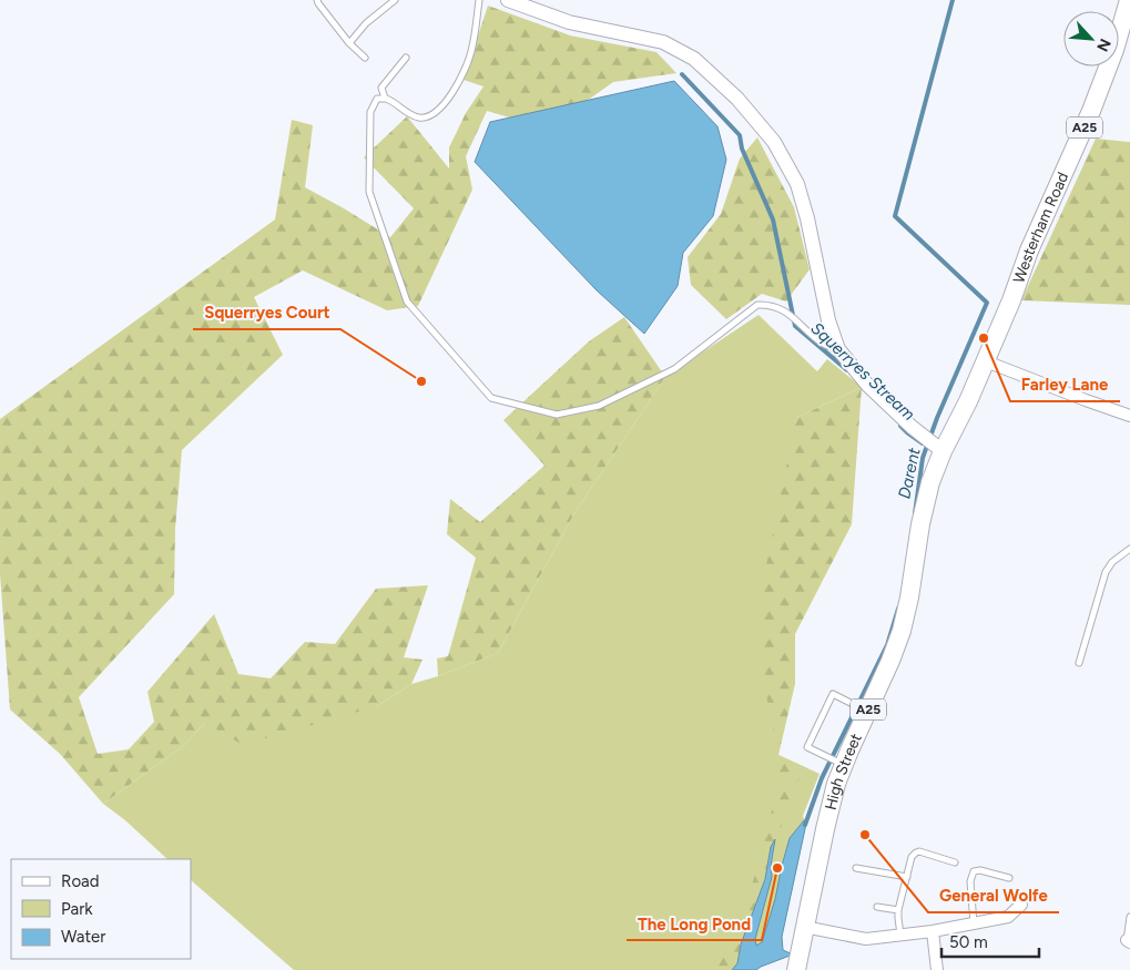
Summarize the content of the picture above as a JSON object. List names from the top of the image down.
{
  "streets": {
    "main road": ["A25", "Westerham Road", "High Street"]
  },
  "crossings": [
    ["Westerham Road", "High Street"]
  ],
  "water": ["Squerryes Stream", "Darent"],
  "places": [
    "Farley Lane",
    "Squerryes Court",
    "General Wolfe",
    "The Long Pond"
  ],
  "legend": ["Road", "Park", "Water"],
  "scale_bar": "50 m",
  "north": "bottom right"
}
